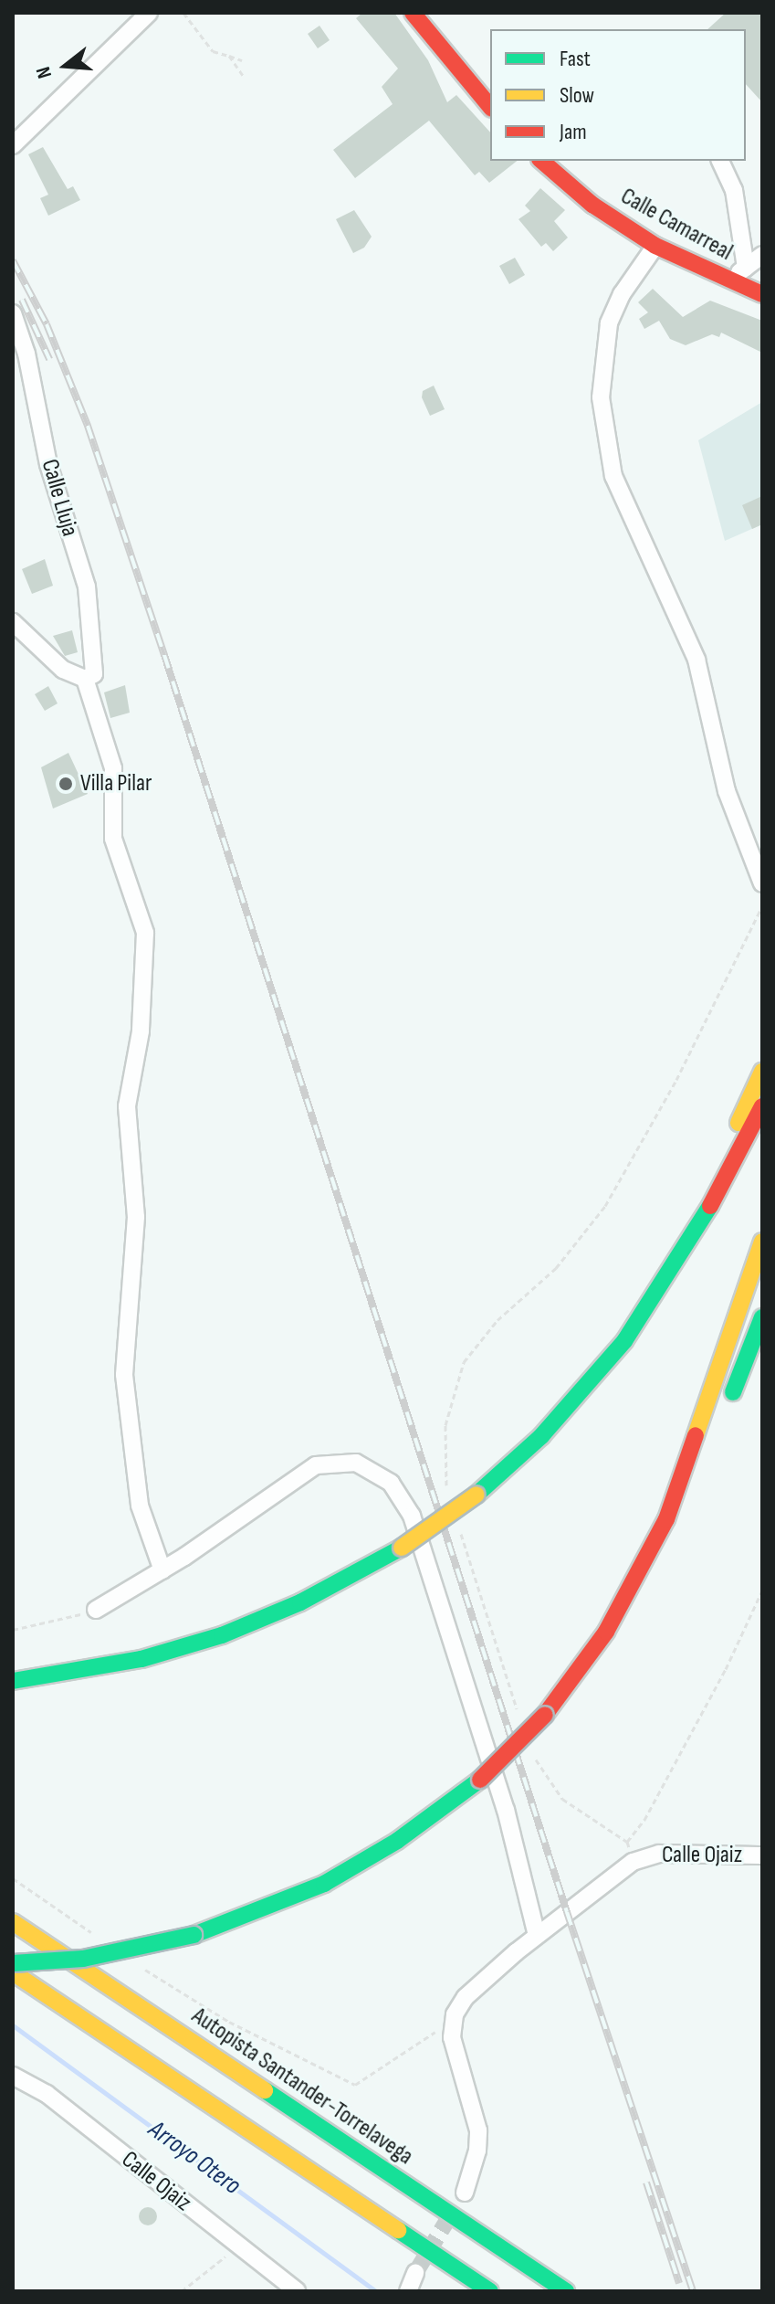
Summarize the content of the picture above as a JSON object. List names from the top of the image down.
{
  "streets": {
    "highway": ["Calle Camarreal", "Autopista Santander-Torrelavega"],
    "street": ["Calle Lluja", "Calle Ojaiz"]
  },
  "water": ["Arroyo Otero"],
  "places": ["Villa Pilar"],
  "legend": ["Fast", "Slow", "Jam"],
  "north": "left"
}
